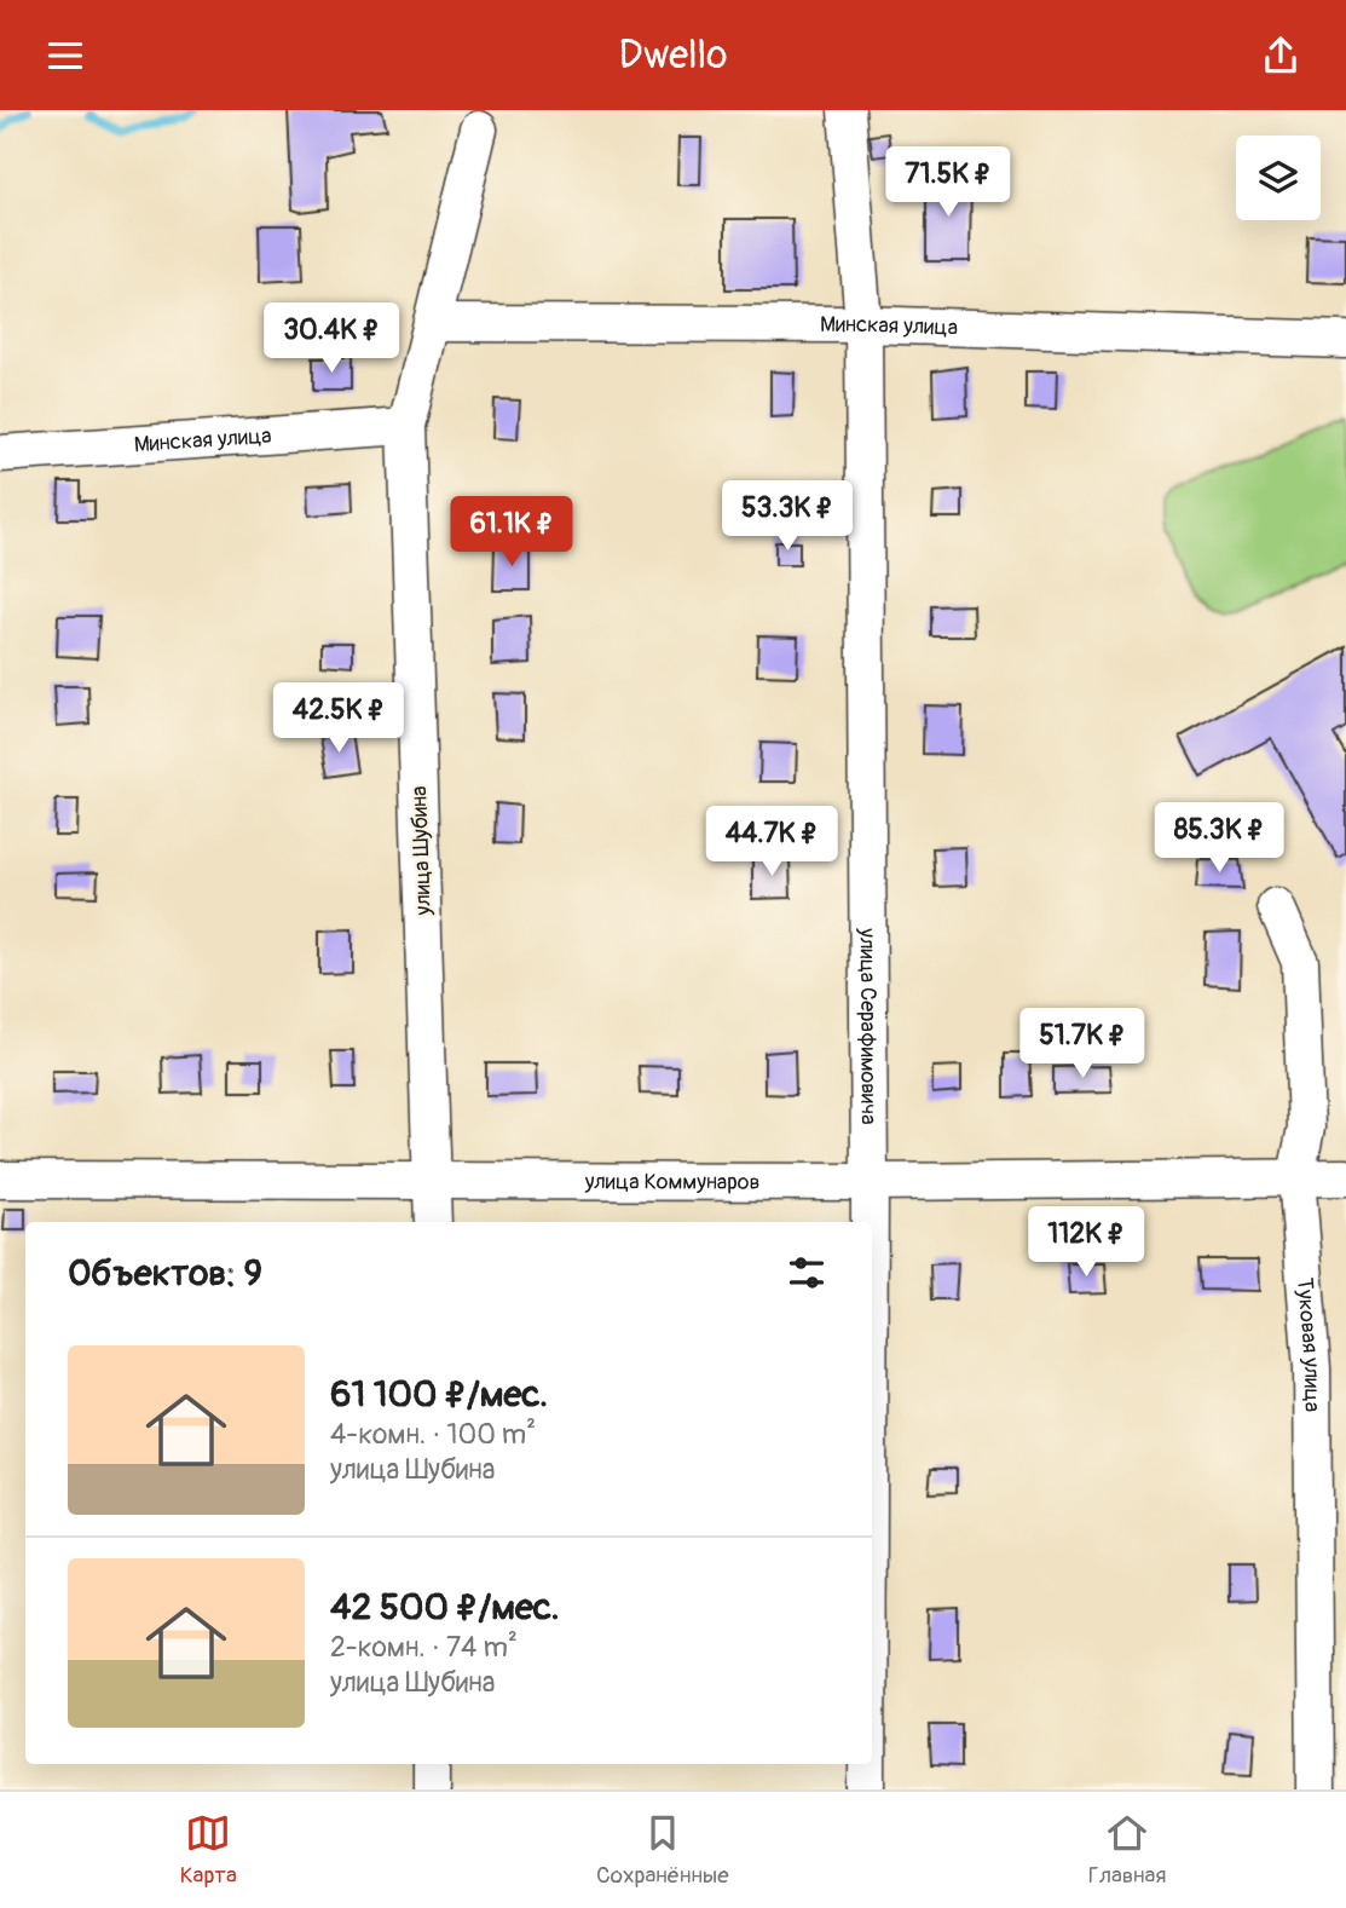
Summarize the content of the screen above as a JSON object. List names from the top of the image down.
{
  "streets": {
    "street": [
      "Минская улица",
      "улица Шубина",
      "улица Серафимовича",
      "улица Коммунаров",
      "Туковая улица"
    ]
  },
  "crossings": [
    ["Минская улица", "улица Шубина"],
    ["Минская улица", "улица Серафимовича"],
    ["улица Шубина", "улица Коммунаров"],
    ["улица Серафимовича", "улица Коммунаров"],
    ["улица Коммунаров", "Туковая улица"]
  ],
  "page": {
    "header": "Dwello",
    "price": [
      "71.5K ₽",
      "30.4K ₽",
      "53.3K ₽",
      "61.1K ₽",
      "42.5K ₽",
      "85.3K ₽",
      "44.7K ₽",
      "51.7K ₽",
      "112K ₽"
    ],
    "heading": "Объектов: 9",
    "list": [
      {
        "name": "61 100 ₽/мес.",
        "note": "4-комн. · 100 m² · улица Шубина"
      },
      {
        "name": "42 500 ₽/мес.",
        "note": "2-комн. · 74 m² · улица Шубина"
      }
    ],
    "tabs": ["Карта", "Сохранённые", "Главная"]
  }
}
